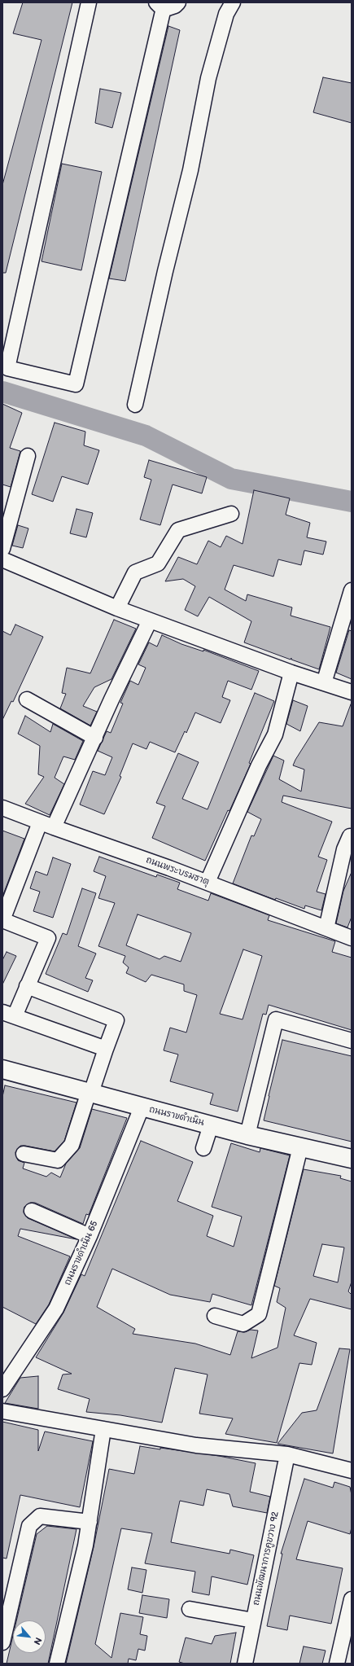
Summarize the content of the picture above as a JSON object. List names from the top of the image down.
{
  "streets": {
    "main road": ["ถนนราขดำเนิน"],
    "street": ["ถนนพระบรมธาตุ", "ถนนราขดำเนิน 65", "ถนนพัฒนาการคูขวาง 92"]
  },
  "crossings": [
    ["ถนนราขดำเนิน", "ถนนราขดำเนิน 65"]
  ],
  "north": "bottom right"
}
